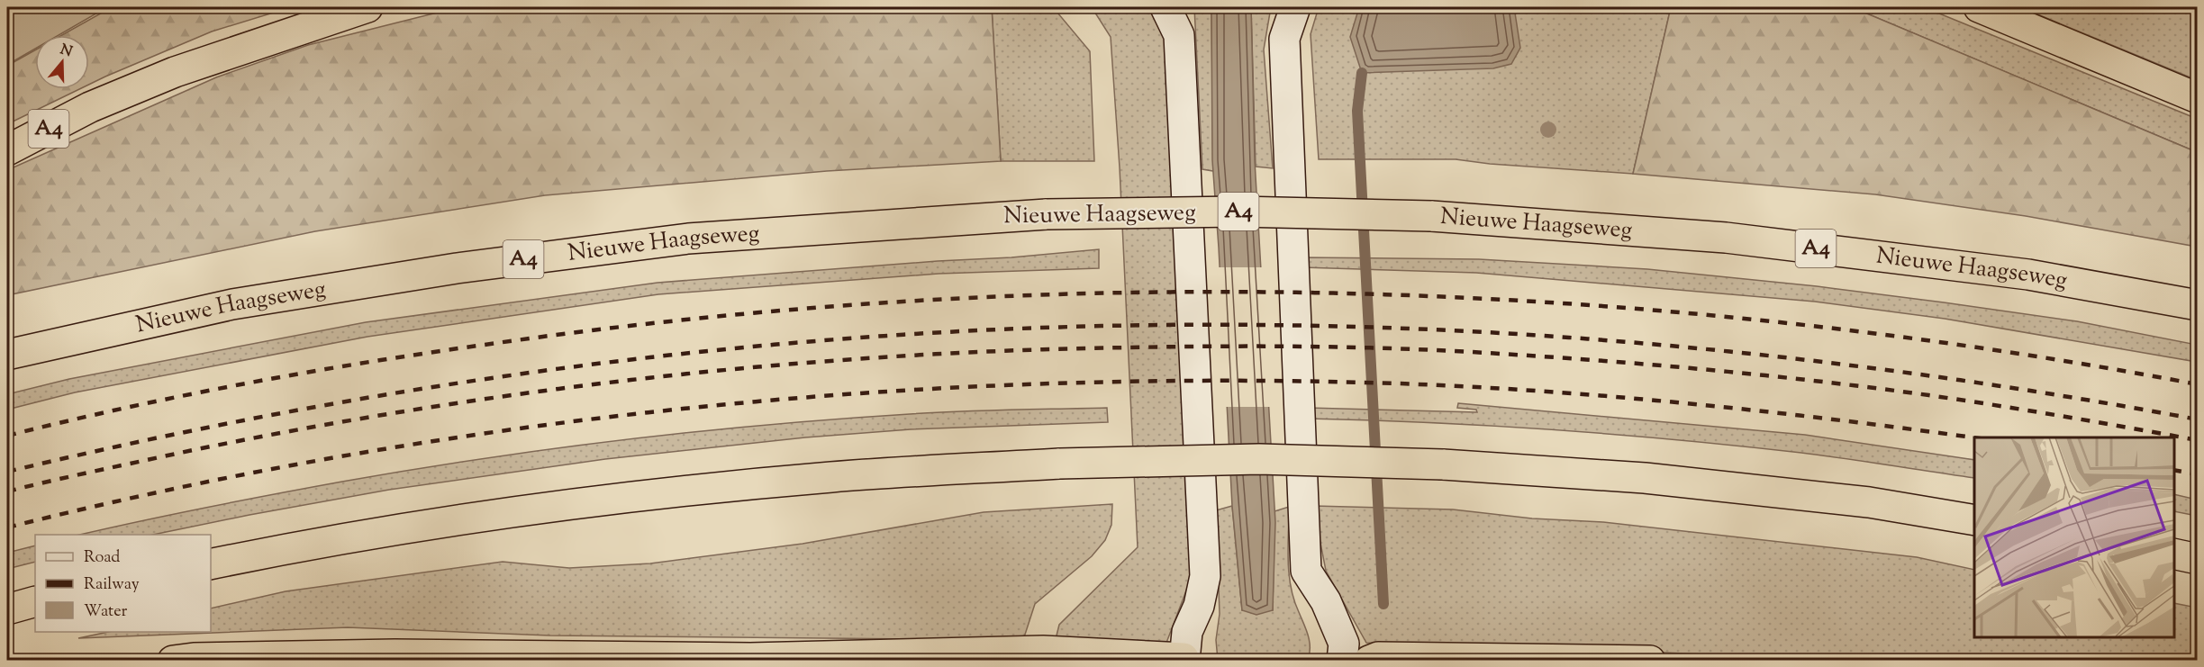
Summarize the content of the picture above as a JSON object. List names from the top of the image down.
{
  "streets": {
    "highway": ["A4", "Nieuwe Haagseweg"]
  },
  "legend": ["Road", "Railway", "Water"],
  "north": "top"
}
